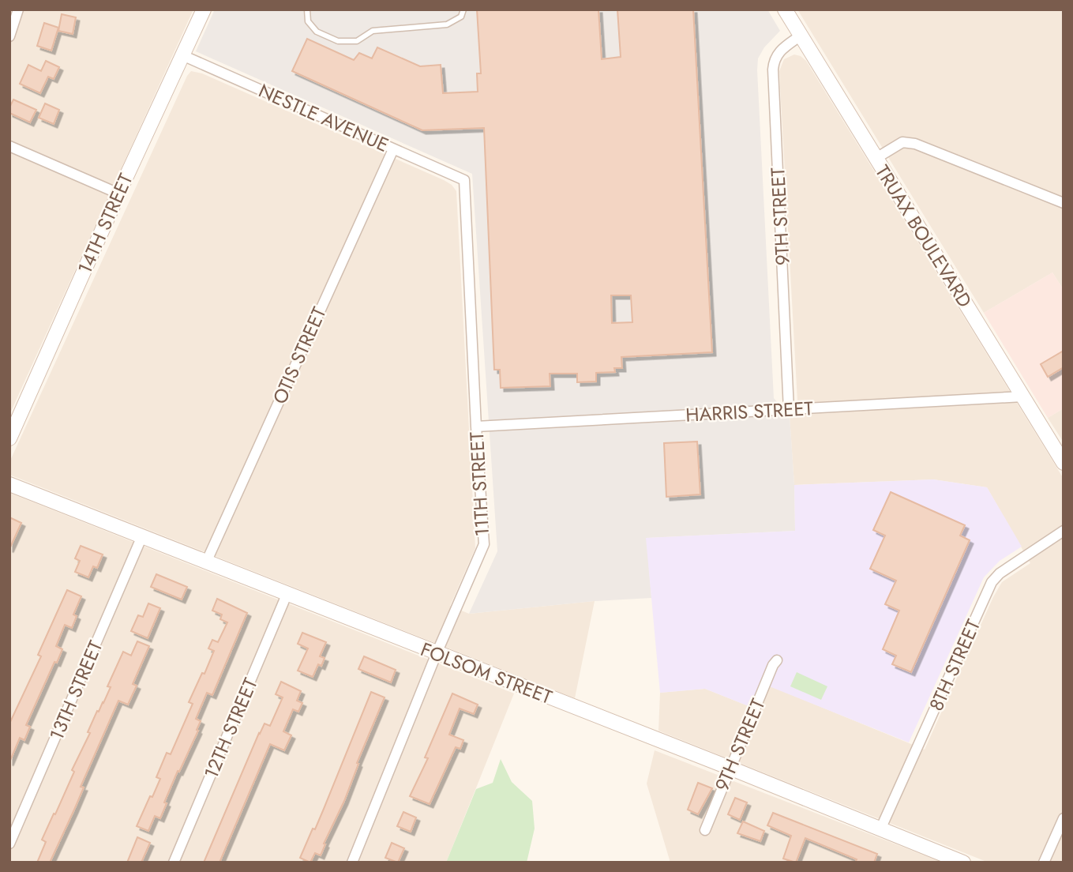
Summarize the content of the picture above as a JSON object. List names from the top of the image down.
{
  "streets": {
    "street": [
      "NESTLE AVENUE",
      "9TH STREET",
      "14TH STREET",
      "TRUAX BOULEVARD",
      "OTIS STREET",
      "HARRIS STREET",
      "11TH STREET",
      "8TH STREET",
      "FOLSOM STREET",
      "13TH STREET",
      "12TH STREET"
    ]
  },
  "crossings": [
    ["NESTLE AVENUE", "14TH STREET"],
    ["NESTLE AVENUE", "OTIS STREET"],
    ["NESTLE AVENUE", "11TH STREET"],
    ["9TH STREET", "TRUAX BOULEVARD"],
    ["9TH STREET", "HARRIS STREET"],
    ["9TH STREET", "FOLSOM STREET"],
    ["TRUAX BOULEVARD", "HARRIS STREET"],
    ["OTIS STREET", "FOLSOM STREET"],
    ["HARRIS STREET", "11TH STREET"],
    ["11TH STREET", "FOLSOM STREET"],
    ["8TH STREET", "FOLSOM STREET"],
    ["FOLSOM STREET", "13TH STREET"],
    ["FOLSOM STREET", "12TH STREET"]
  ]
}
